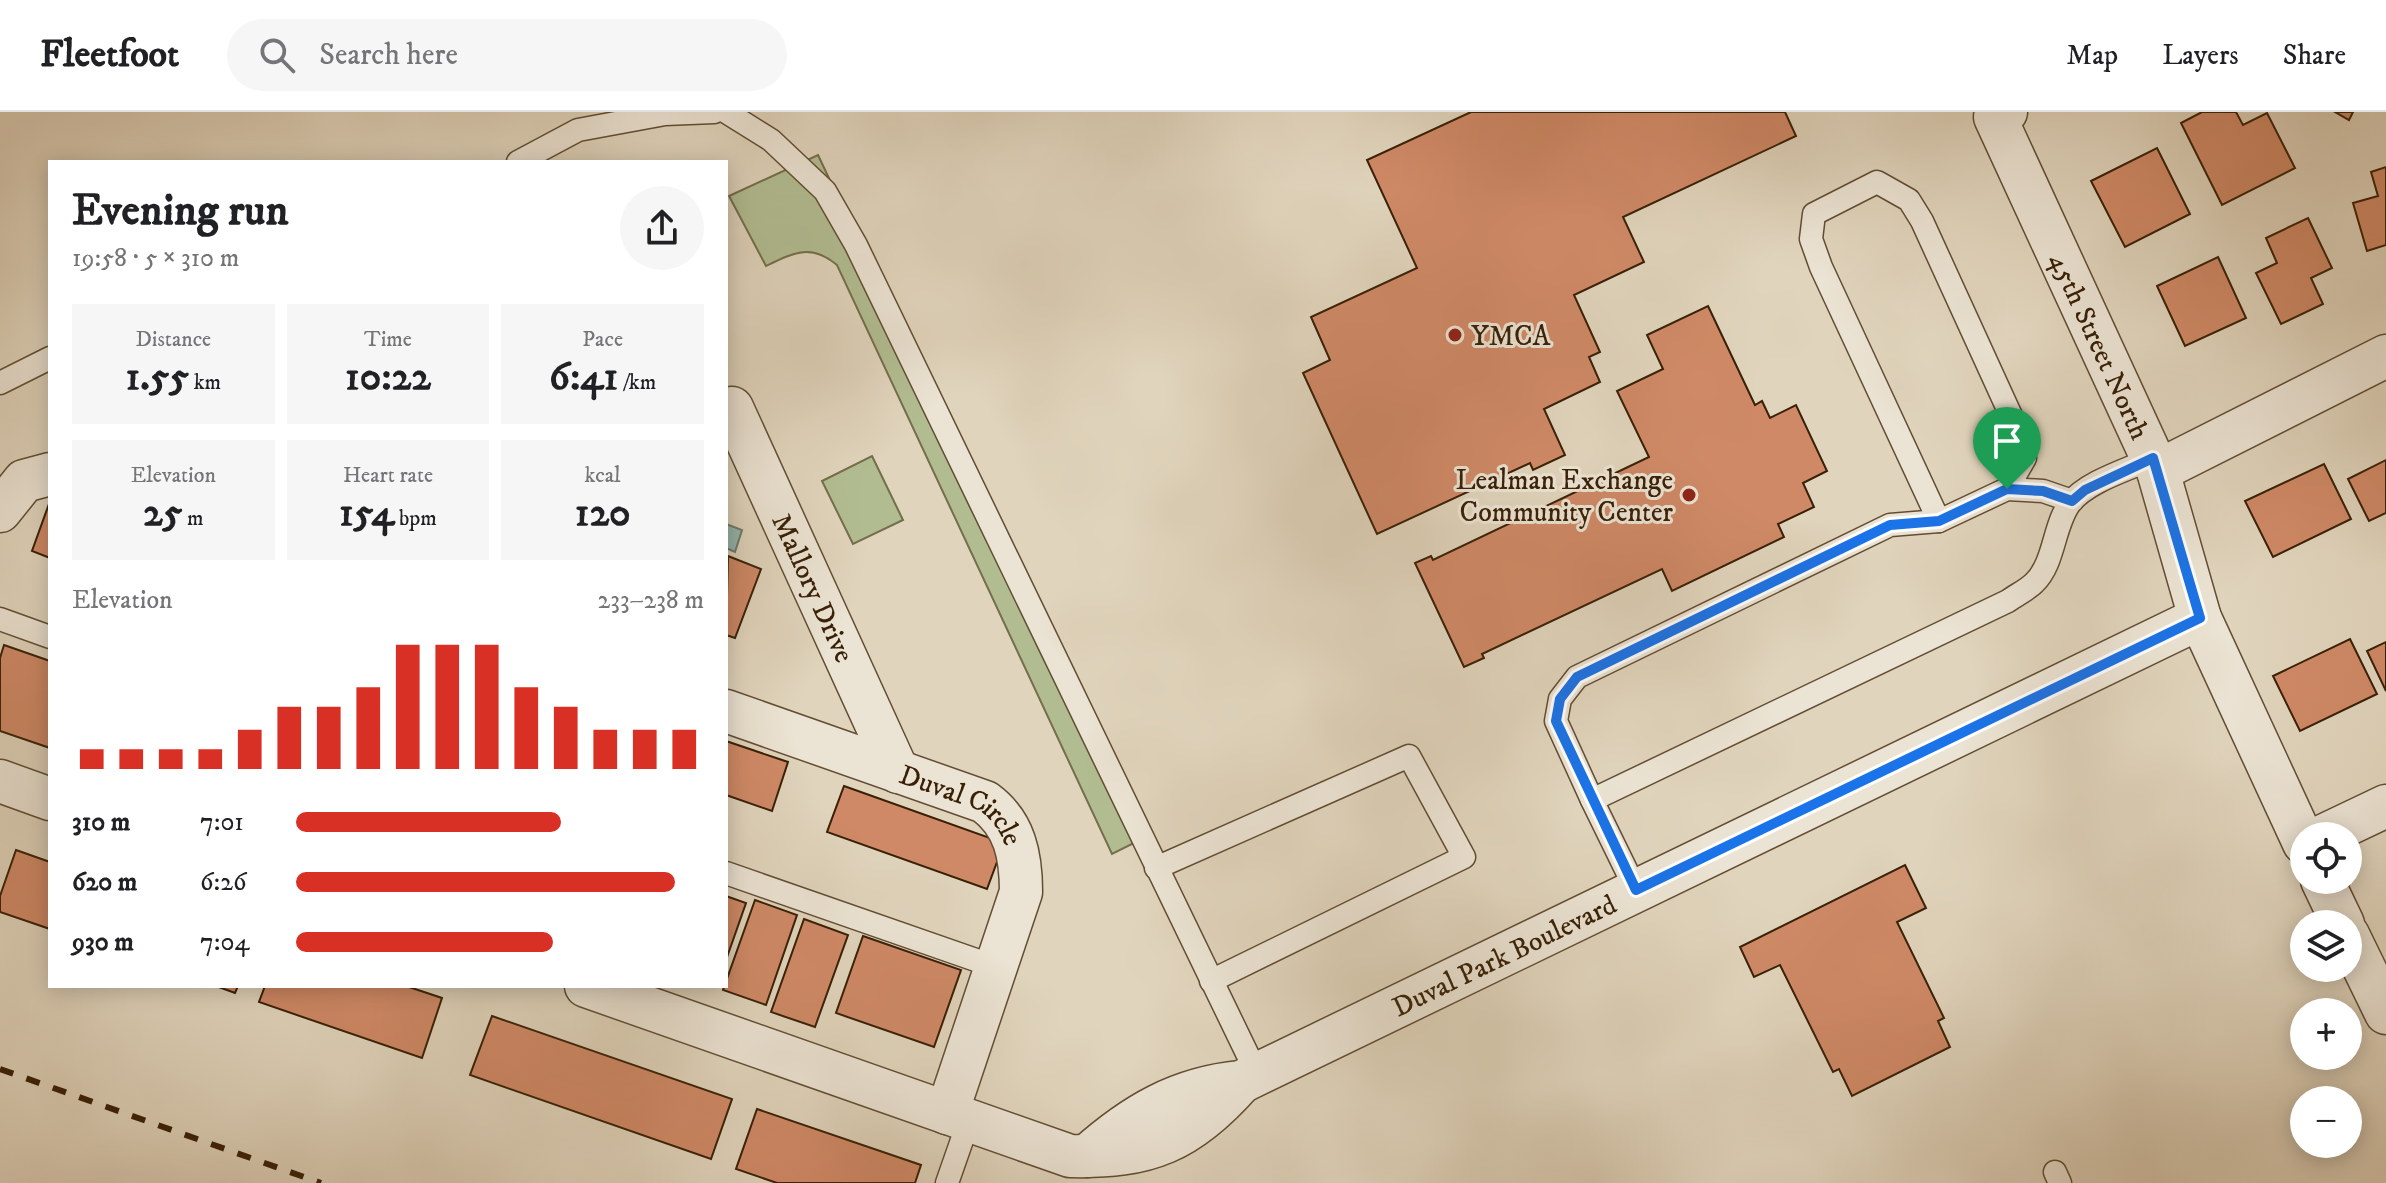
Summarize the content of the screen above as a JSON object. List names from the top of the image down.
{
  "streets": {
    "street": [
      "45th Street North",
      "Mallory Drive",
      "Duval Circle",
      "Duval Park Boulevard"
    ]
  },
  "crossings": [
    ["45th Street North", "Duval Park Boulevard"],
    ["Mallory Drive", "Duval Circle"],
    ["Duval Circle", "Duval Park Boulevard"]
  ],
  "places": ["YMCA", "Lealman Exchange Community Center"],
  "page": {
    "header": "Fleetfoot",
    "search": "Search here",
    "nav": ["Map", "Layers", "Share"],
    "heading": ["Evening run", "19:58 · 5 × 310 m"],
    "stats": [
      ["Distance", "1.55 km"],
      ["Time", "10:22"],
      ["Pace", "6:41 /km"],
      ["Elevation", "25 m"],
      ["Heart rate", "154 bpm"],
      ["kcal", "120"]
    ],
    "chart": ["Elevation", "233–238 m"],
    "list": [
      {
        "name": "310 m",
        "note": "7:01"
      },
      {
        "name": "620 m",
        "note": "6:26"
      },
      {
        "name": "930 m",
        "note": "7:04"
      }
    ],
    "map_buttons": ["+", "−"]
  }
}
